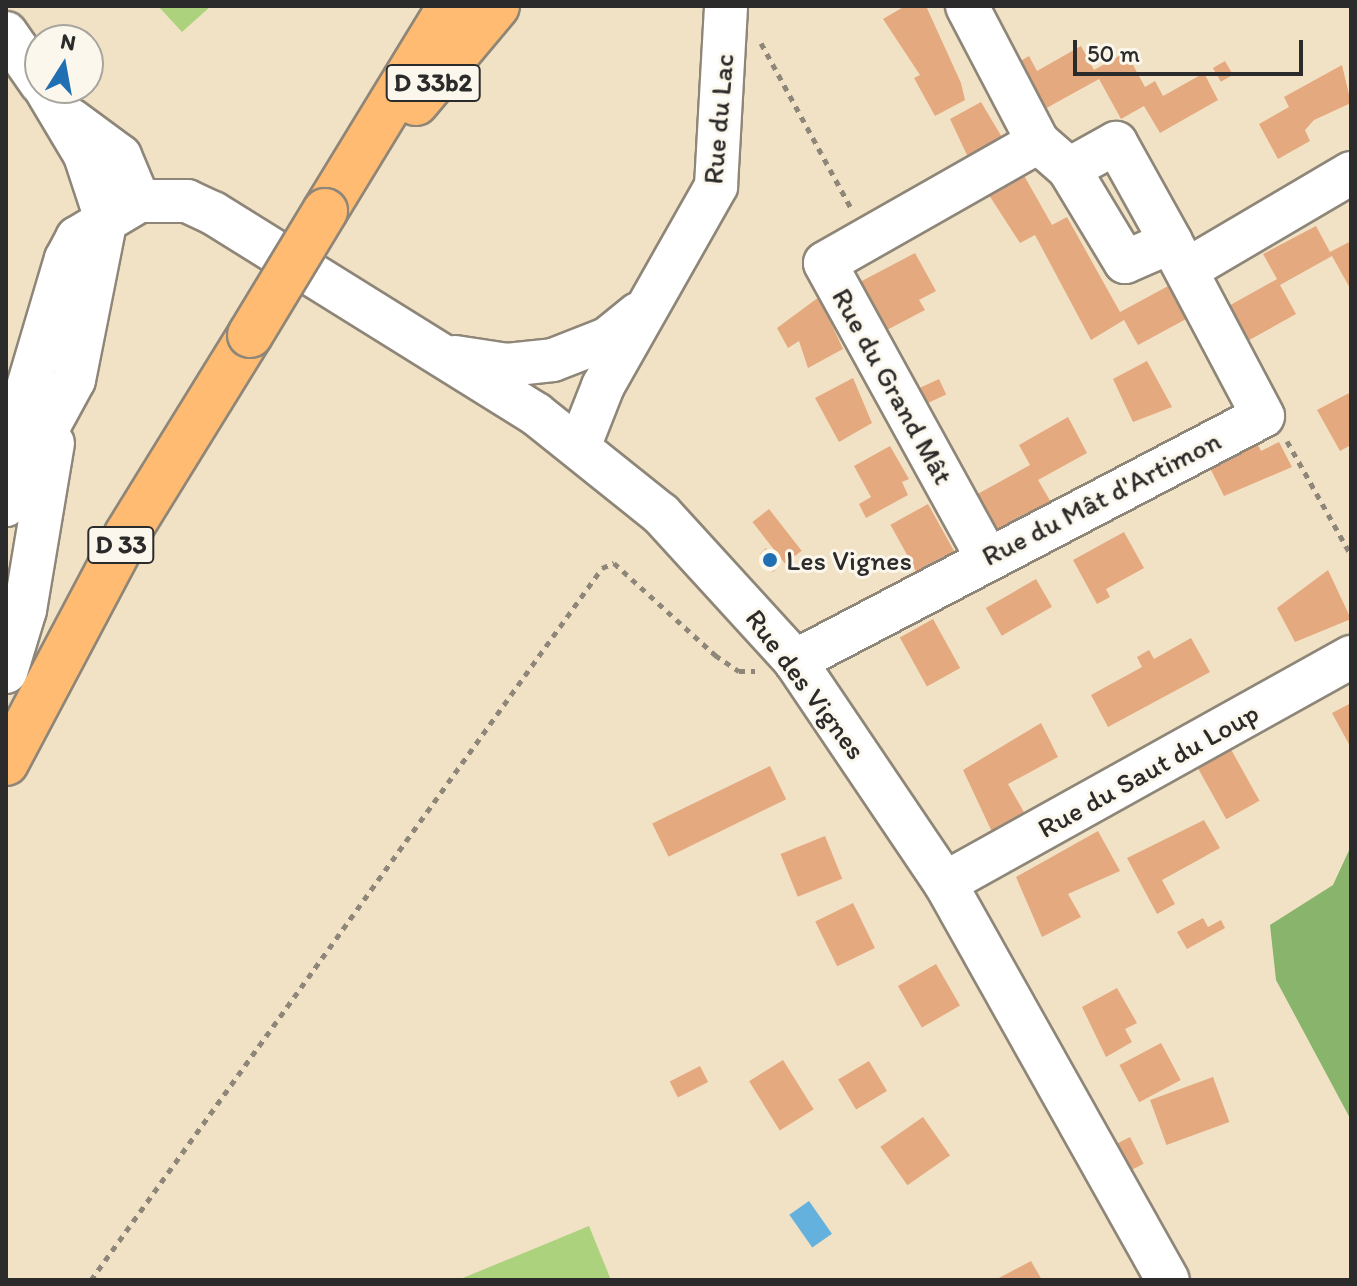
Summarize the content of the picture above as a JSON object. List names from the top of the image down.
{
  "streets": {
    "main road": ["D 33b2", "D 33"],
    "street": [
      "Rue du Lac",
      "Rue du Grand Mât",
      "Rue du Mât d'Artimon",
      "Rue des Vignes",
      "Rue du Saut du Loup"
    ]
  },
  "crossings": [
    ["D 33b2", "D 33"],
    ["Rue du Lac", "Rue des Vignes"],
    ["Rue du Grand Mât", "Rue du Mât d'Artimon"],
    ["Rue du Mât d'Artimon", "Rue des Vignes"],
    ["Rue des Vignes", "Rue du Saut du Loup"]
  ],
  "places": ["Les Vignes"],
  "scale_bar": "50 m",
  "north": "top"
}
